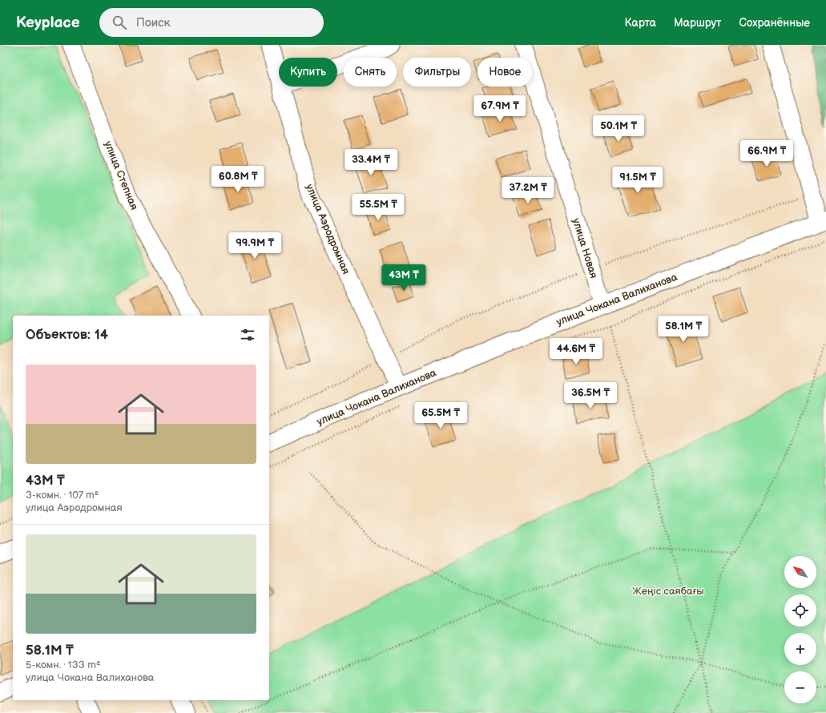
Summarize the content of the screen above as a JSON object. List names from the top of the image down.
{
  "streets": {
    "main road": ["улица Чокана Валиханова"],
    "street": ["улица Степная", "улица Аэродромная", "улица Новая"]
  },
  "crossings": [
    ["улица Аэродромная", "улица Чокана Валиханова"],
    ["улица Новая", "улица Чокана Валиханова"]
  ],
  "parks": ["Жеңіс саябағы"],
  "north": "top left",
  "page": {
    "header": "Keyplace",
    "search": "Поиск",
    "nav": ["Карта", "Маршрут", "Сохранённые"],
    "chip": [
      "Купить",
      "Снять",
      "Фильтры",
      "Новое"
    ],
    "price": [
      "67.9M ₸",
      "50.1M ₸",
      "66.9M ₸",
      "33.4M ₸",
      "60.8M ₸",
      "91.5M ₸",
      "37.2M ₸",
      "55.5M ₸",
      "99.9M ₸",
      "43M ₸",
      "58.1M ₸",
      "44.6M ₸",
      "36.5M ₸",
      "65.5M ₸"
    ],
    "heading": "Объектов: 14",
    "list": [
      {
        "name": "43M ₸",
        "note": "3-комн. · 107 m² · улица Аэродромная"
      },
      {
        "name": "58.1M ₸",
        "note": "5-комн. · 133 m² · улица Чокана Валиханова"
      }
    ],
    "map_buttons": ["+", "−"]
  }
}
